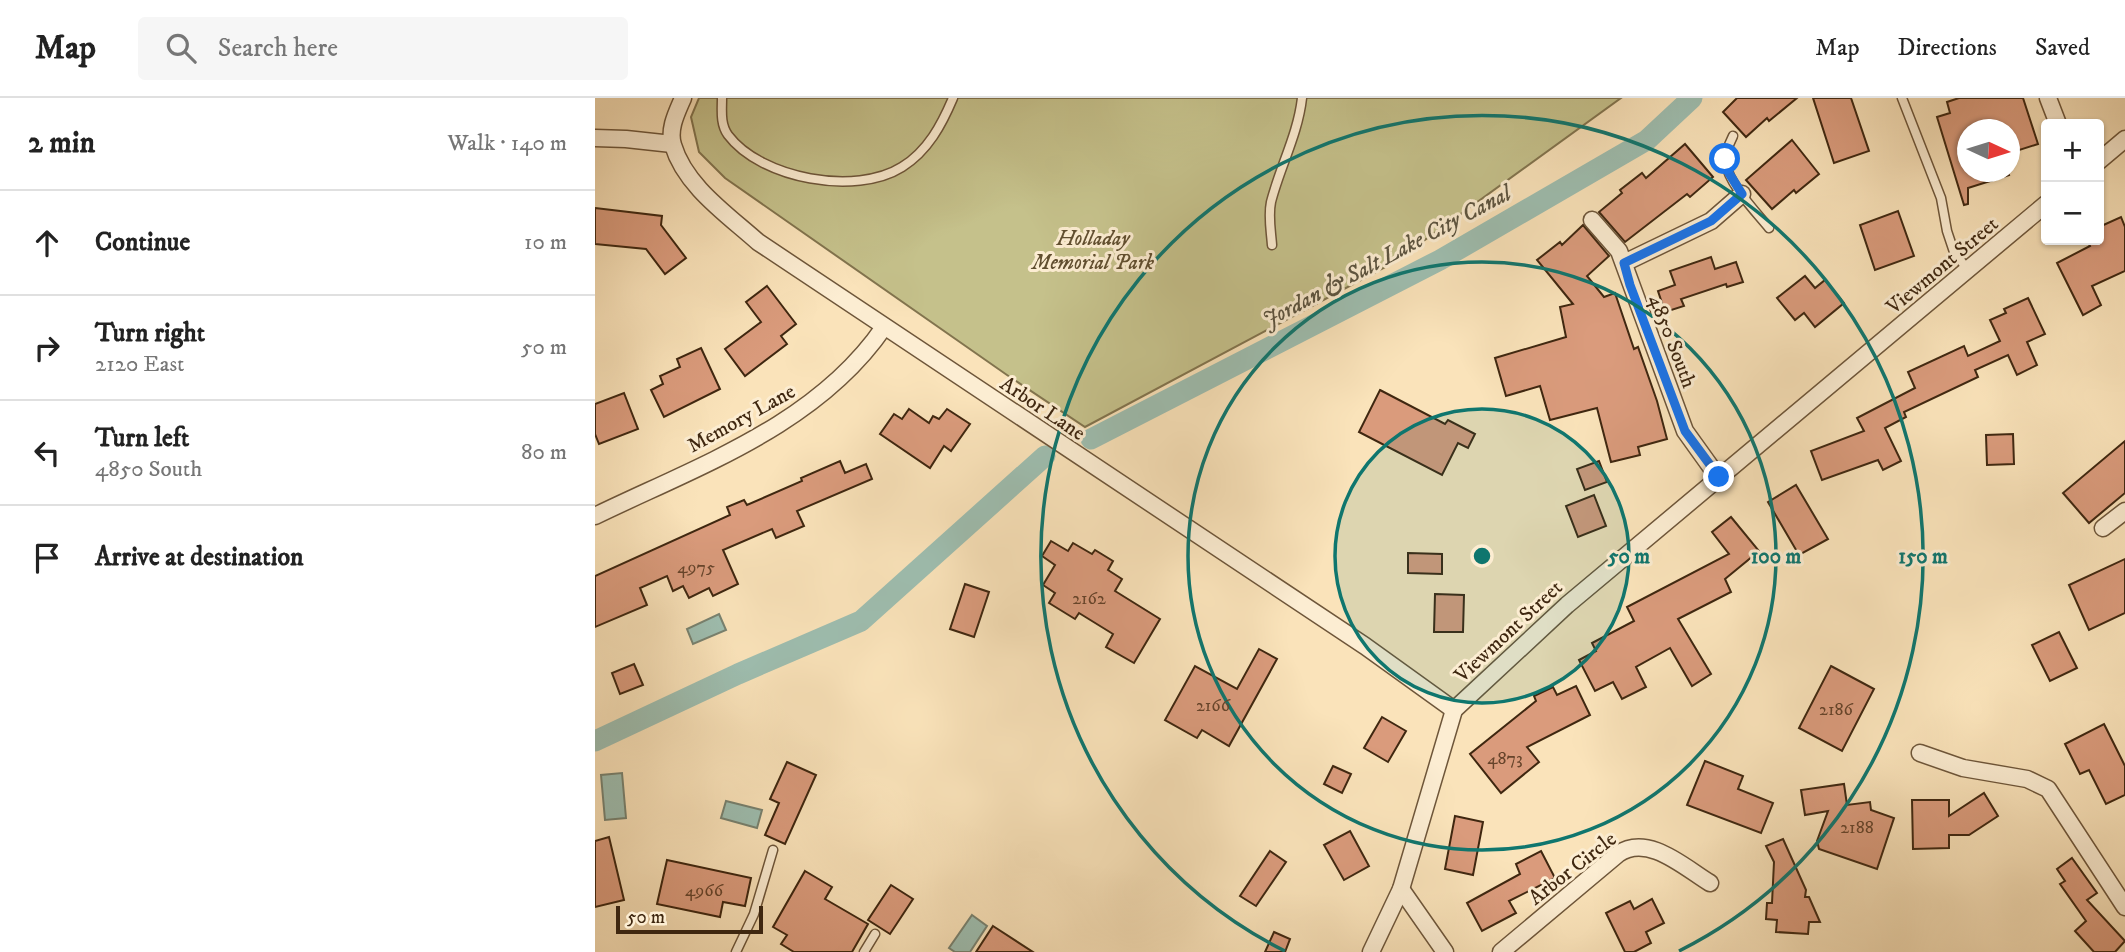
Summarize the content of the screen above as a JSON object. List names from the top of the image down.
{
  "streets": {
    "street": [
      "Viewmont Street",
      "4850 South",
      "Arbor Lane",
      "Memory Lane",
      "Arbor Circle"
    ]
  },
  "crossings": [
    ["Viewmont Street", "4850 South"],
    ["Viewmont Street", "Arbor Lane"],
    ["Arbor Lane", "Memory Lane"]
  ],
  "water": ["Jordan & Salt Lake City Canal"],
  "parks": ["Holladay Memorial Park"],
  "house_numbers": [
    "4975",
    "2162",
    "2166",
    "2186",
    "4873",
    "2188",
    "4966"
  ],
  "scale_bar": "50 m",
  "north": "right",
  "page": {
    "header": "Map",
    "search": "Search here",
    "nav": ["Map", "Directions", "Saved"],
    "heading": ["2 min", "Walk · 140 m"],
    "map_buttons": ["+", "−"],
    "list": [
      ["Continue", "10 m"],
      ["Turn right", "2120 East", "50 m"],
      ["Turn left", "4850 South", "80 m"],
      "Arrive at destination"
    ],
    "scale": "50 m"
  },
  "rings": ["50 m", "100 m", "150 m"]
}
